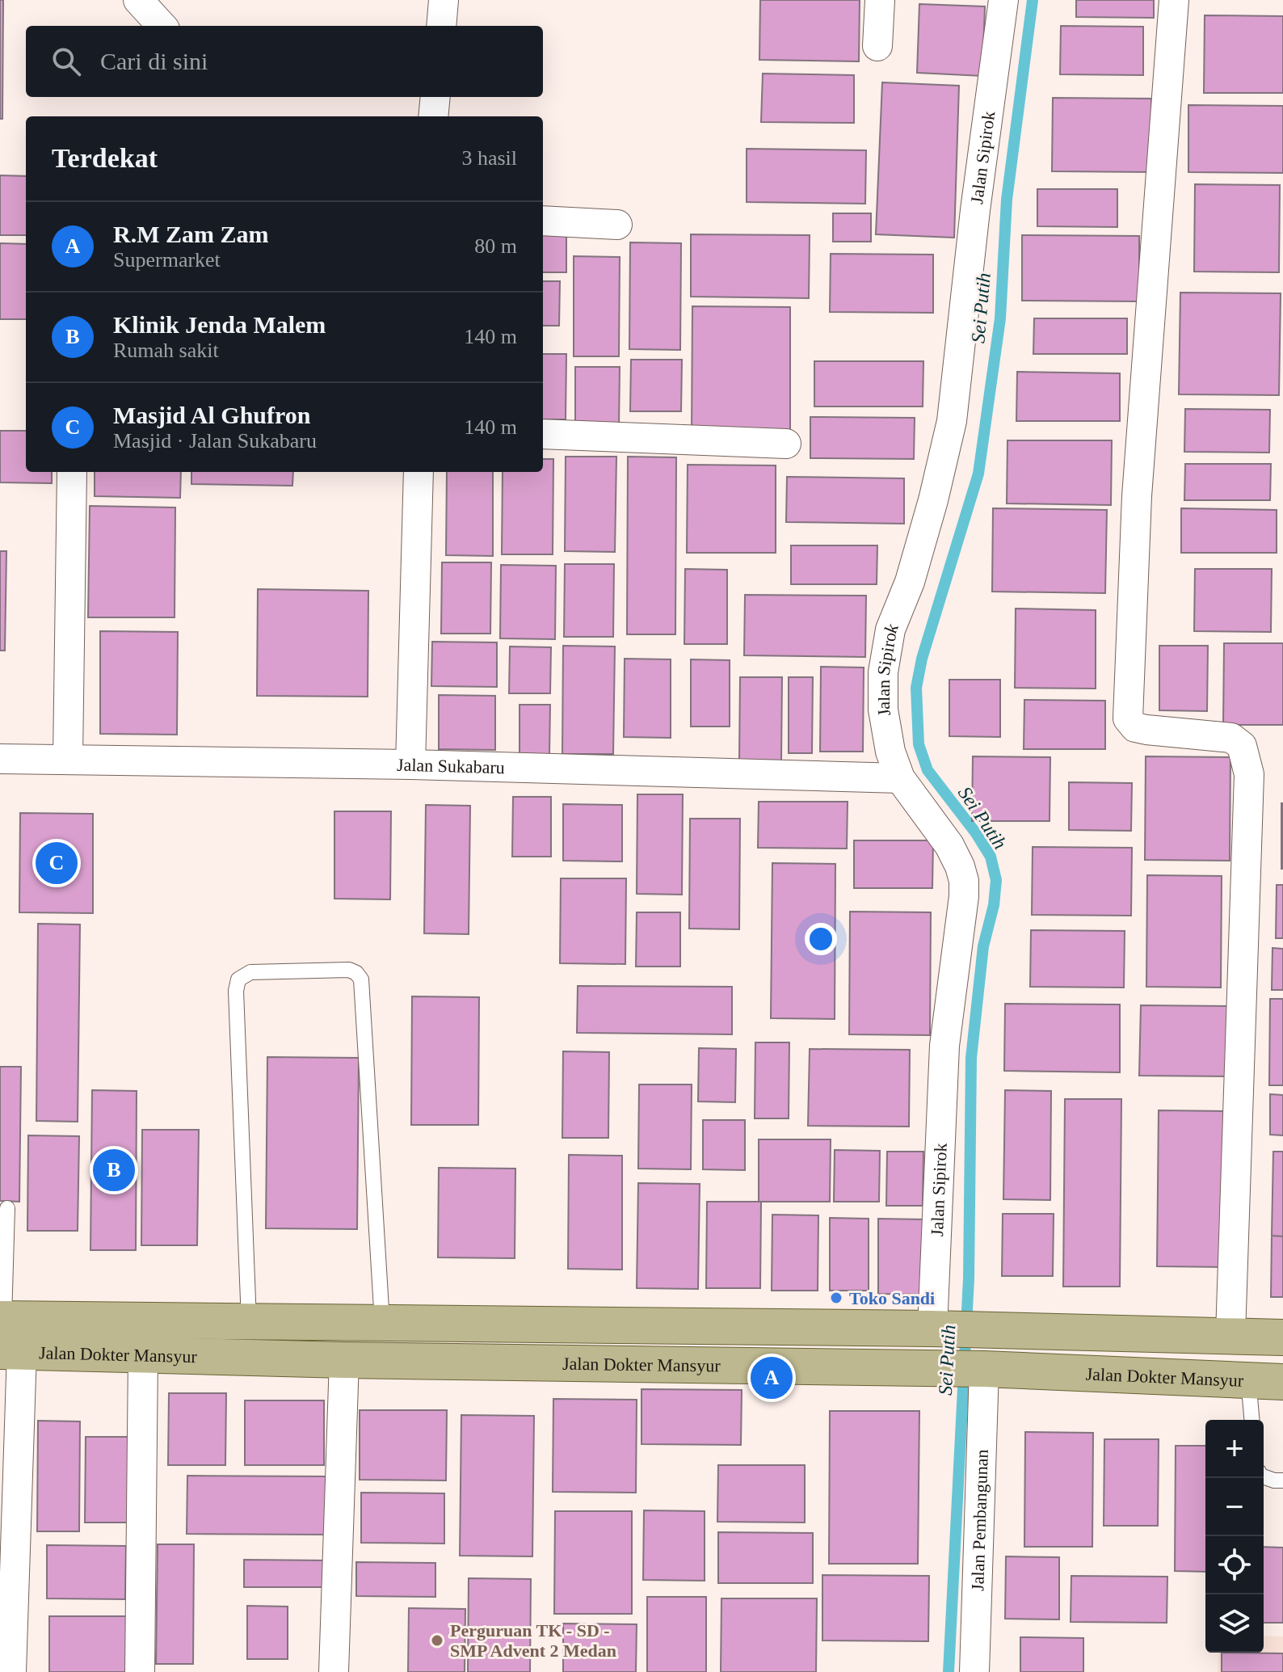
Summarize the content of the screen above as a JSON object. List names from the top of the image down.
{
  "streets": {
    "main road": ["Jalan Dokter Mansyur"],
    "street": ["Jalan Sipirok", "Jalan Sukabaru", "Jalan Pembangunan"]
  },
  "crossings": [
    ["Jalan Sipirok", "Jalan Sukabaru"],
    ["Jalan Sipirok", "Jalan Dokter Mansyur"],
    ["Jalan Dokter Mansyur", "Jalan Pembangunan"]
  ],
  "water": ["Sei Putih"],
  "places": ["Toko Sandi", "Perguruan TK - SD - SMP Advent 2 Medan"],
  "page": {
    "search": "Cari di sini",
    "heading": ["Terdekat", "3 hasil"],
    "list": [
      {
        "mark": "A",
        "name": "R.M Zam Zam",
        "note": "Supermarket",
        "value": "80 m"
      },
      {
        "mark": "B",
        "name": "Klinik Jenda Malem",
        "note": "Rumah sakit",
        "value": "140 m"
      },
      {
        "mark": "C",
        "name": "Masjid Al Ghufron",
        "note": "Masjid · Jalan Sukabaru",
        "value": "140 m"
      }
    ],
    "pins": ["C", "B", "A"],
    "map_buttons": ["+", "−"]
  }
}
